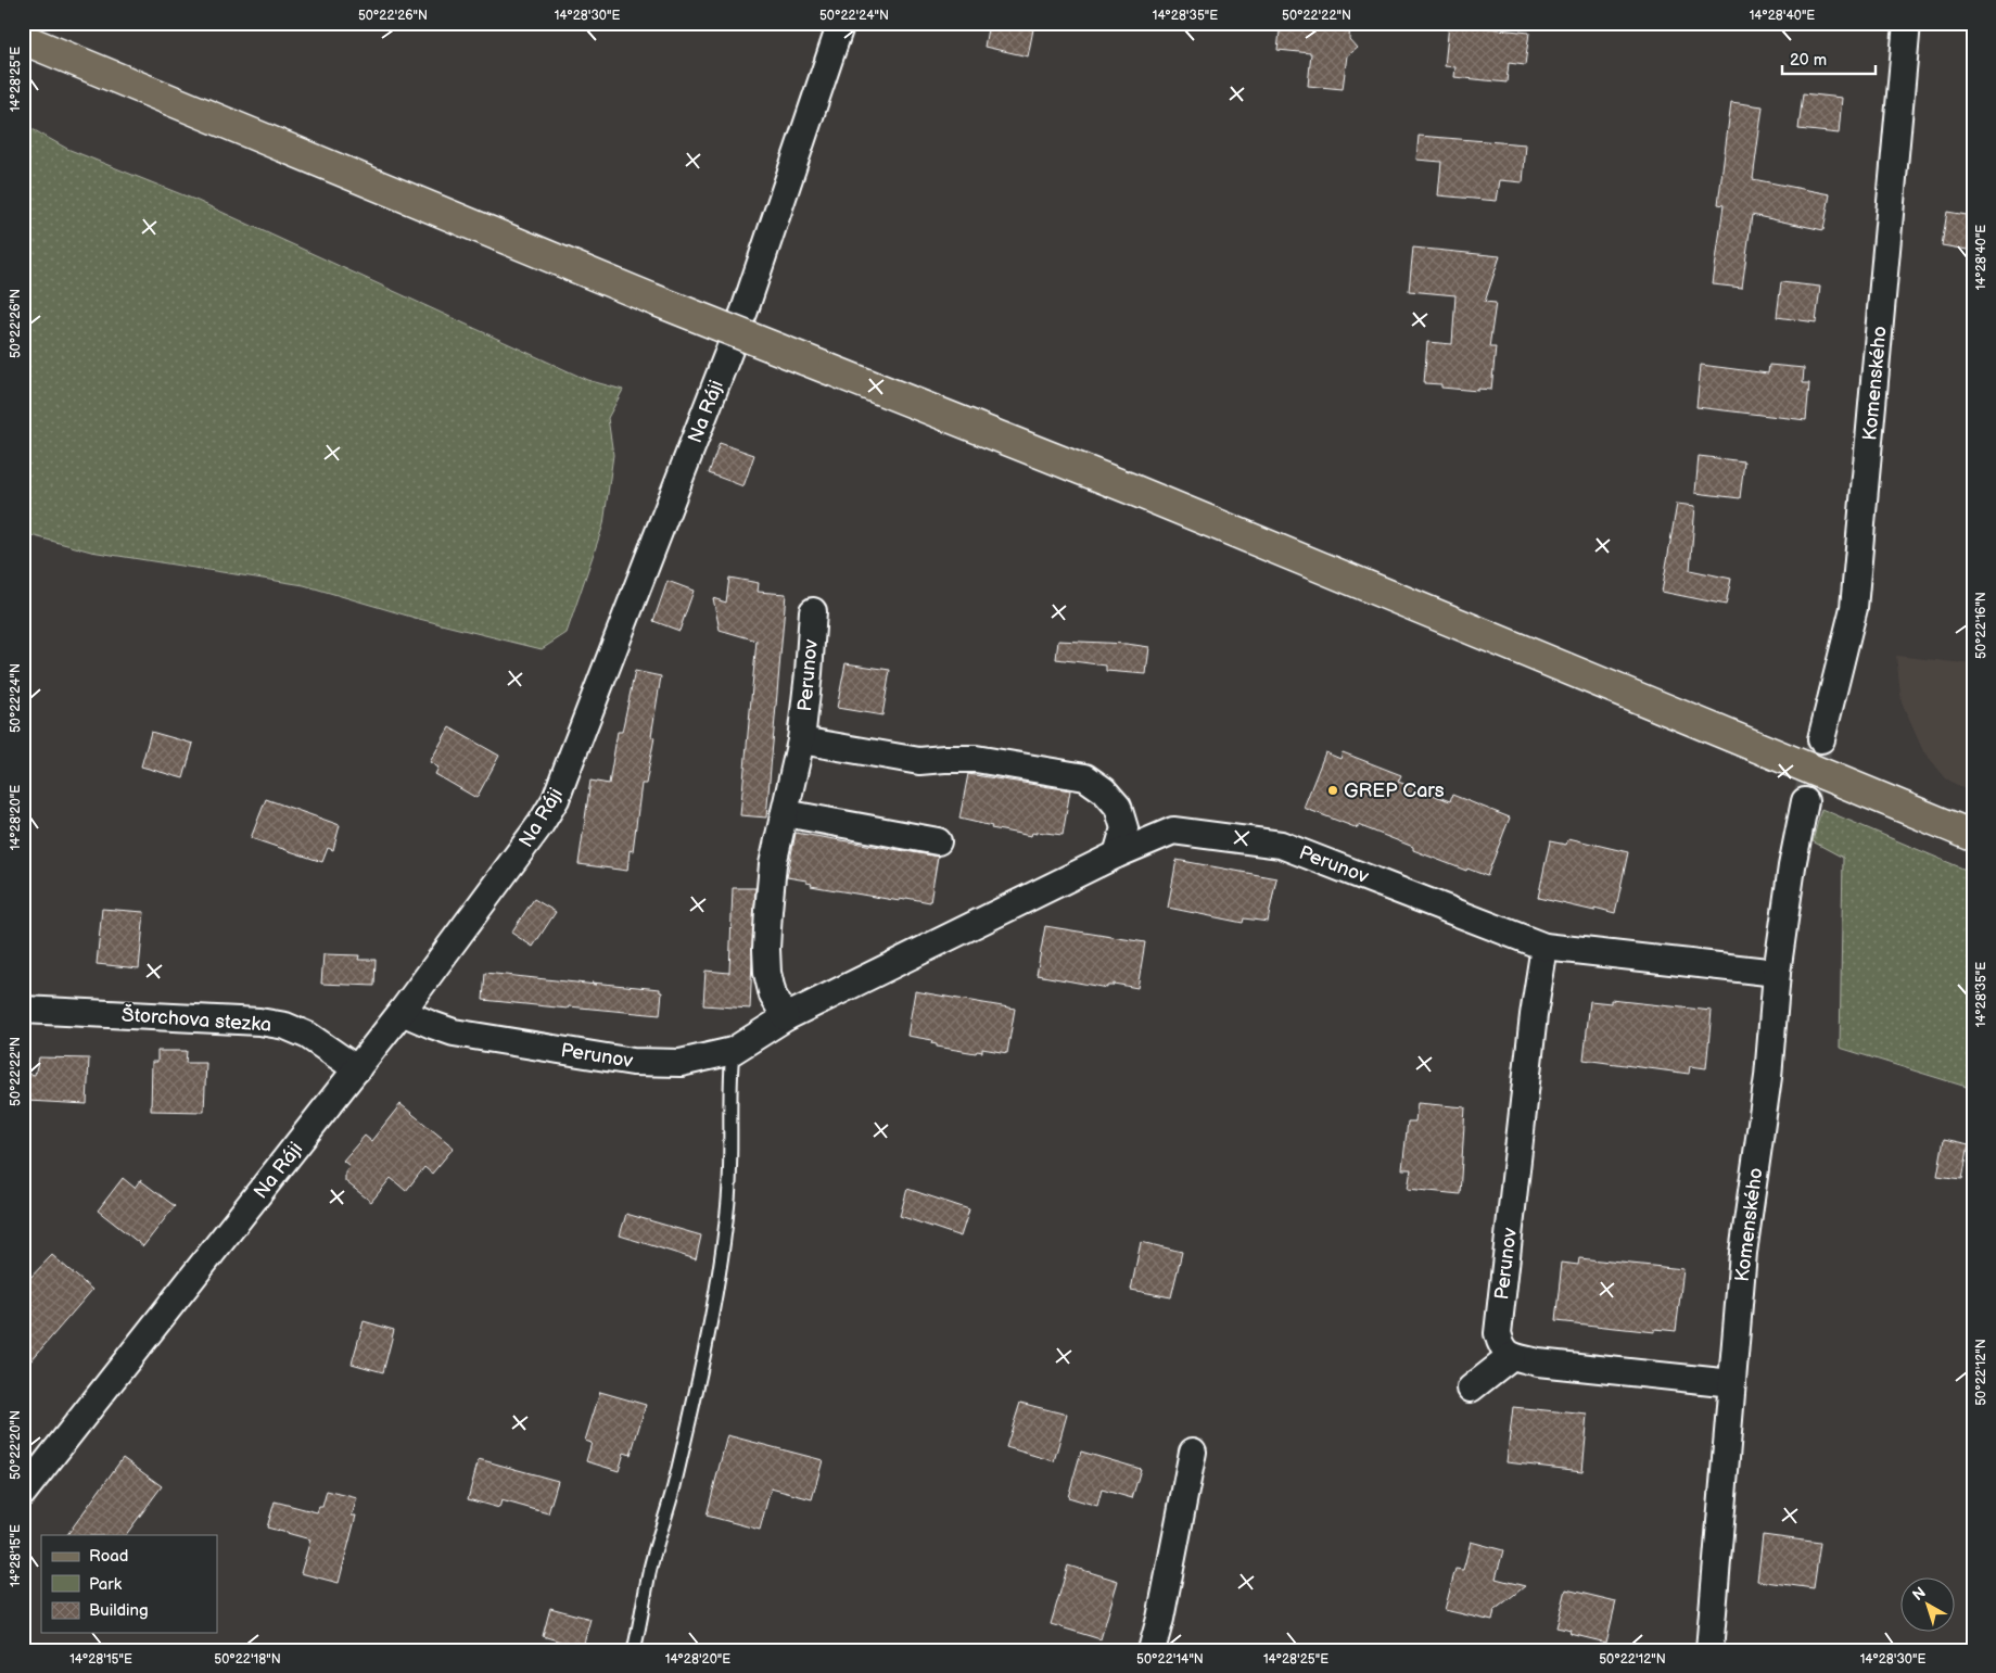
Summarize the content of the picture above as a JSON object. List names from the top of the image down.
{
  "streets": {
    "street": [
      "Komenského",
      "Na Ráji",
      "Perunov",
      "Štorchova stezka"
    ]
  },
  "crossings": [
    ["Komenského", "Perunov"],
    ["Na Ráji", "Perunov"],
    ["Na Ráji", "Štorchova stezka"]
  ],
  "places": ["GREP Cars"],
  "legend": ["Road", "Park", "Building"],
  "scale_bar": "20 m",
  "north": "top left",
  "coordinates": [
    "50°22'26\"N",
    "14°28'30\"E",
    "50°22'24\"N",
    "14°28'35\"E",
    "50°22'22\"N",
    "14°28'40\"E",
    "14°28'25\"E",
    "50°22'16\"N",
    "14°28'20\"E",
    "50°22'12\"N",
    "50°22'20\"N",
    "14°28'15\"E",
    "50°22'18\"N",
    "50°22'14\"N"
  ]
}
